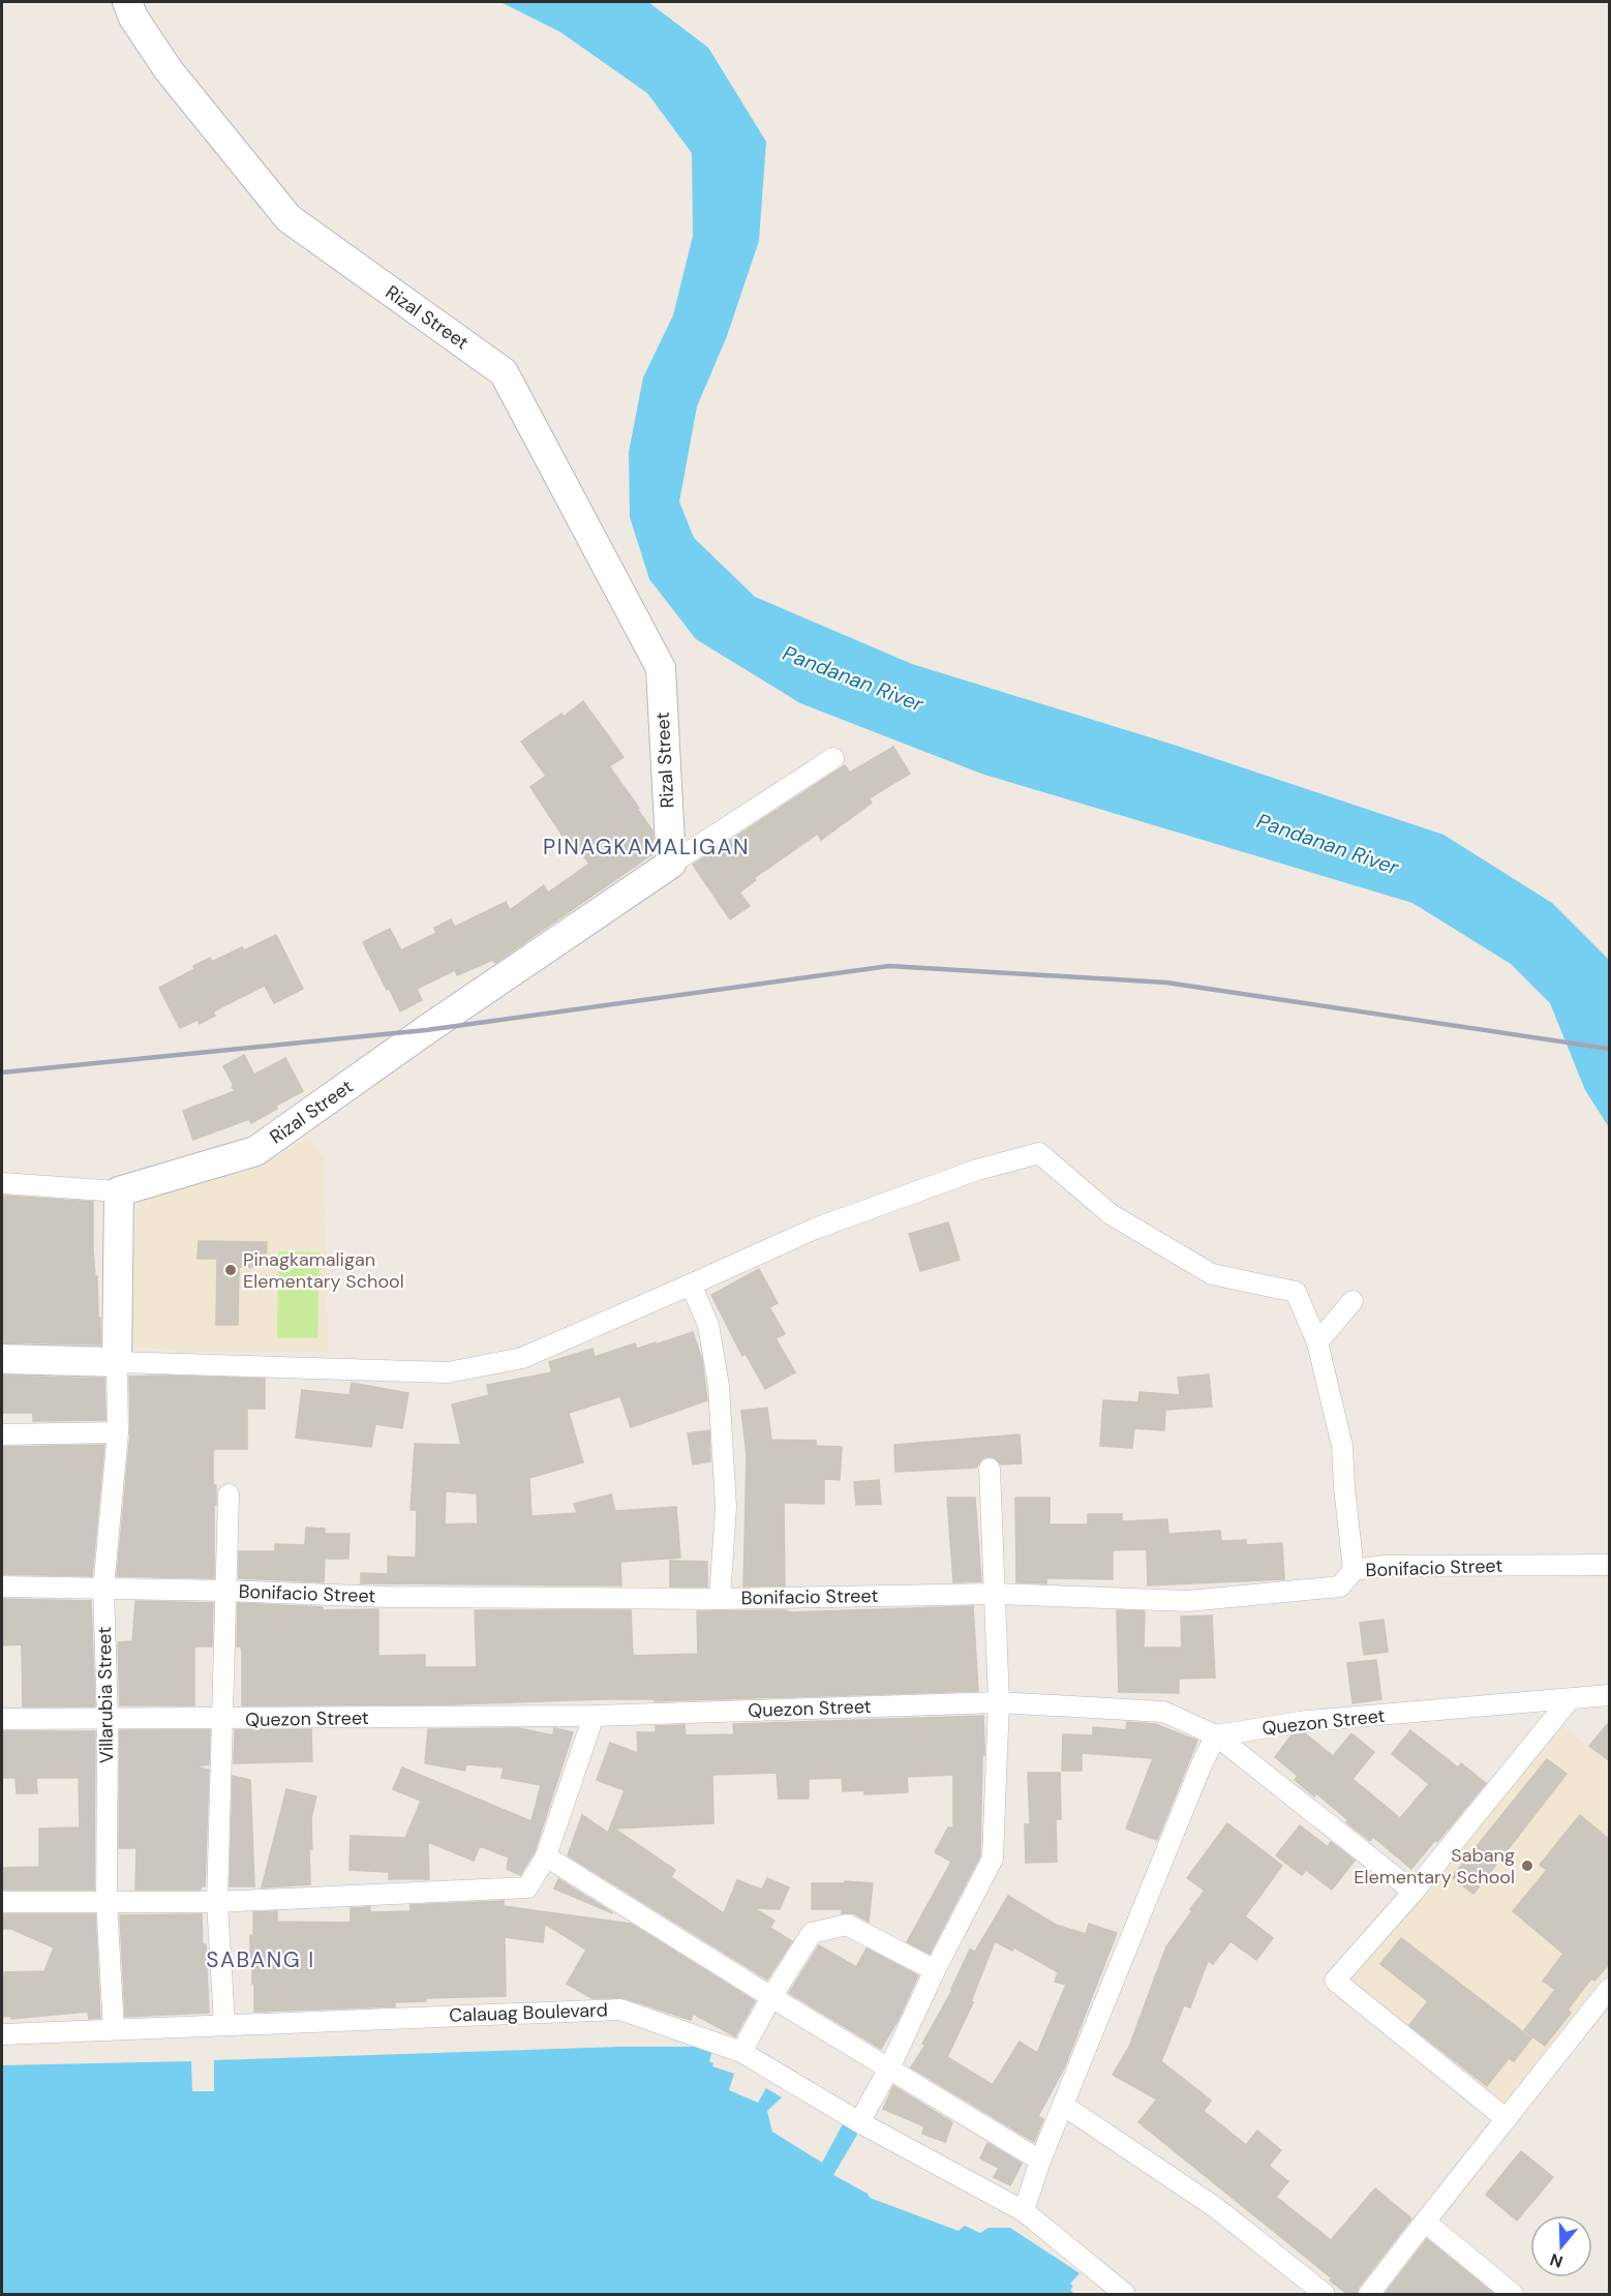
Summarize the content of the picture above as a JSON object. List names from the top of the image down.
{
  "streets": {
    "street": [
      "Rizal Street",
      "Bonifacio Street",
      "Villarubia Street",
      "Quezon Street",
      "Calauag Boulevard"
    ]
  },
  "crossings": [
    ["Bonifacio Street", "Villarubia Street"],
    ["Villarubia Street", "Quezon Street"],
    ["Villarubia Street", "Calauag Boulevard"]
  ],
  "districts": ["PINAGKAMALIGAN", "SABANG I"],
  "water": ["Pandanan River"],
  "places": ["Pinagkamaligan Elementary School", "Sabang Elementary School"],
  "north": "bottom"
}
